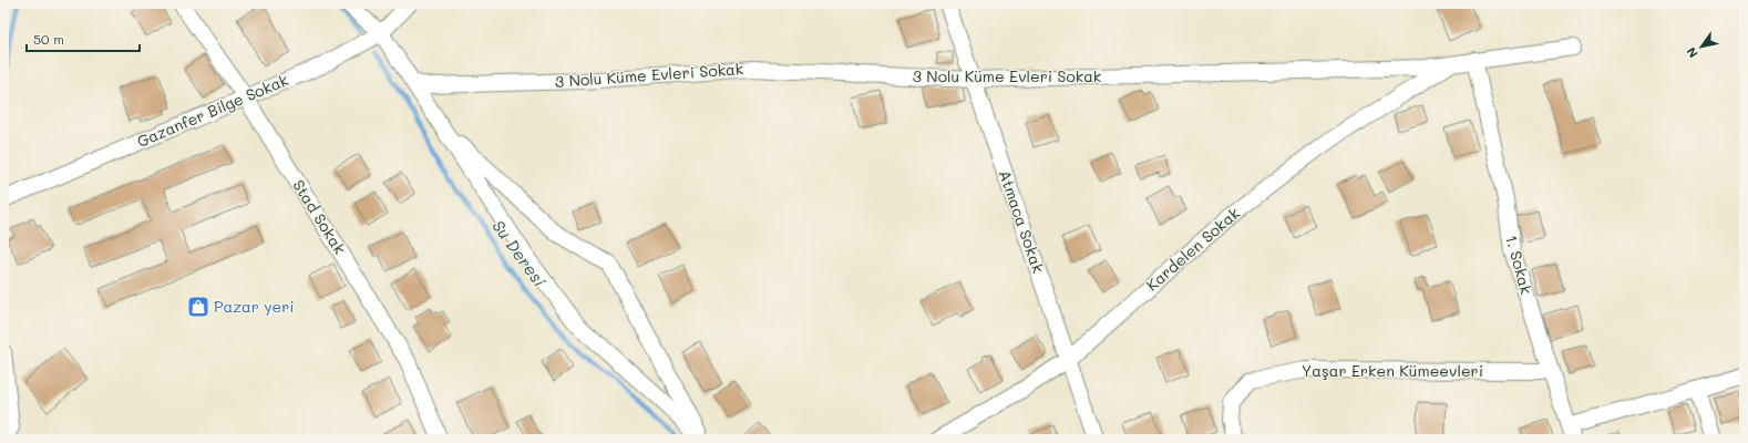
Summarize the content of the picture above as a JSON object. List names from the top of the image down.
{
  "streets": {
    "street": [
      "3 Nolu Küme Evleri Sokak",
      "Gazanfer Bilge Sokak",
      "Stad Sokak",
      "Atmaca Sokak",
      "Kardelen Sokak",
      "1. Sokak",
      "Yaşar Erken Kümeevleri"
    ]
  },
  "crossings": [
    ["3 Nolu Küme Evleri Sokak", "Atmaca Sokak"],
    ["3 Nolu Küme Evleri Sokak", "Kardelen Sokak"],
    ["3 Nolu Küme Evleri Sokak", "1. Sokak"],
    ["Gazanfer Bilge Sokak", "Stad Sokak"],
    ["Atmaca Sokak", "Kardelen Sokak"],
    ["1. Sokak", "Yaşar Erken Kümeevleri"]
  ],
  "water": ["Su Deresi"],
  "places": {
    "shop": ["Pazar yeri"]
  },
  "scale_bar": "50 m",
  "north": "bottom left"
}
